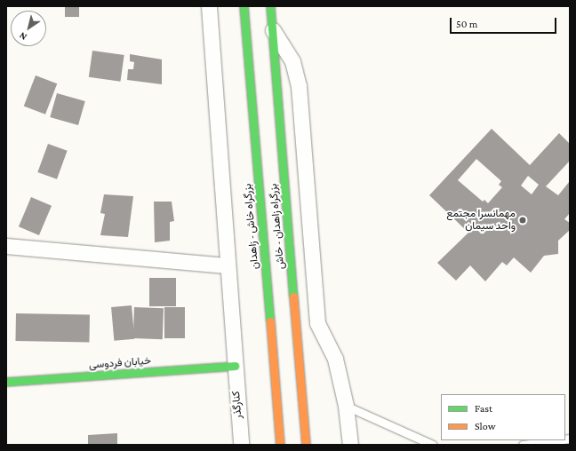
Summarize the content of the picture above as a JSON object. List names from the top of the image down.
{
  "streets": {
    "main road": ["بزرگراه خاش - زاهدان", "بزرگراه زاهدان - خاش", "خیابان فردوسی"],
    "street": ["کنارگذر"]
  },
  "crossings": [
    ["خیابان فردوسی", "کنارگذر"]
  ],
  "places": ["مهمانسرا مجتمع واحد سیمان"],
  "legend": ["Fast", "Slow"],
  "scale_bar": "50 m",
  "north": "bottom left"
}
